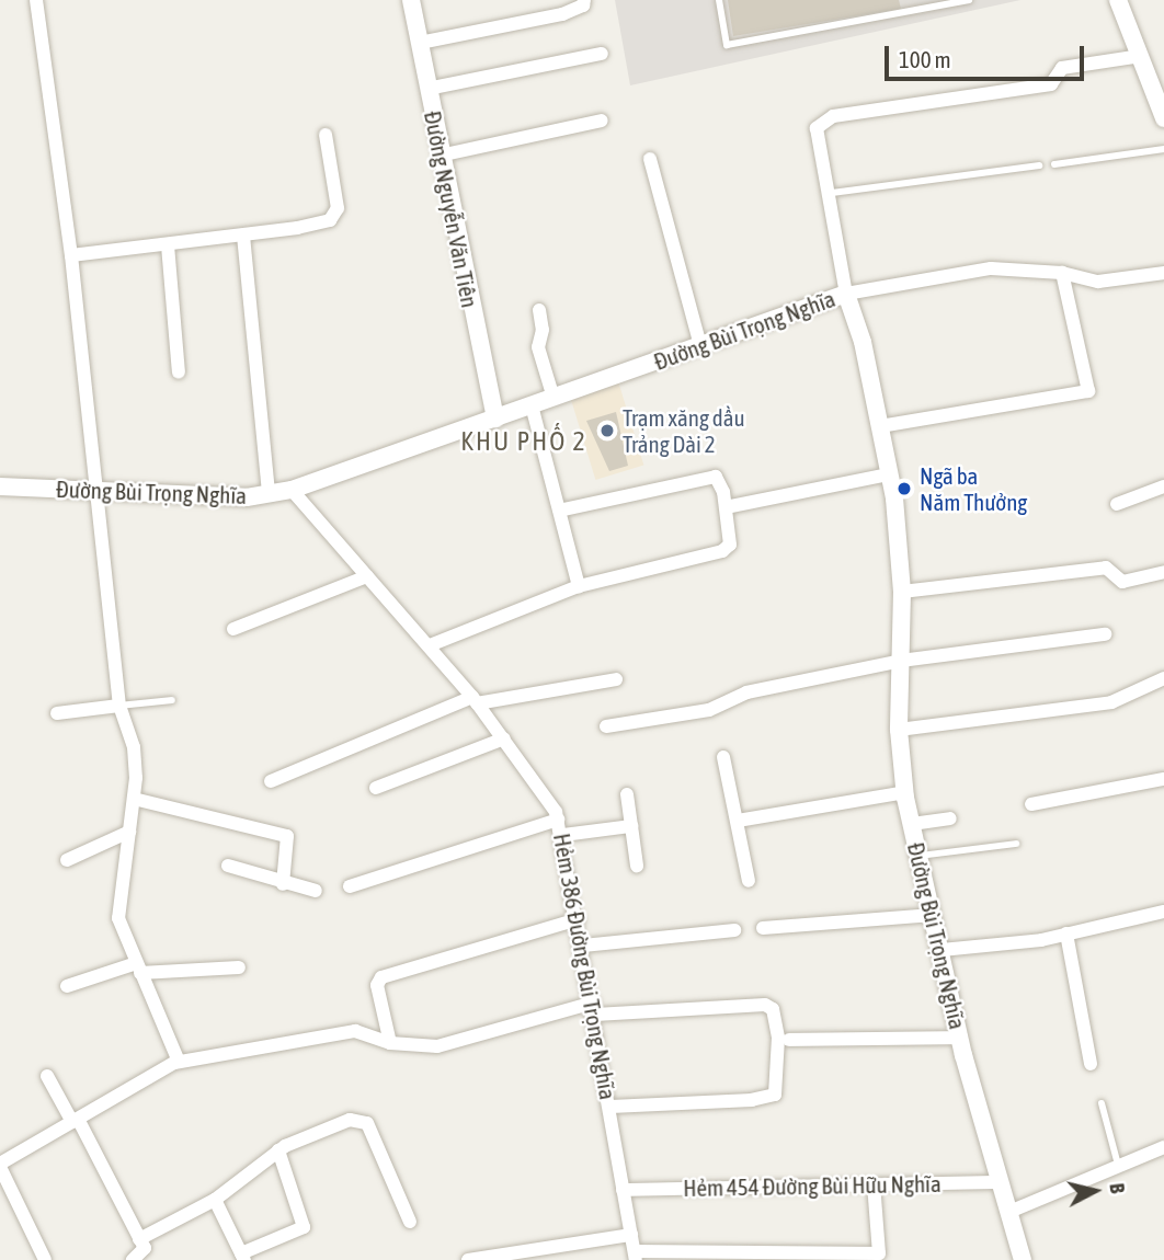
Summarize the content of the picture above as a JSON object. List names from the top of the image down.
{
  "streets": {
    "street": [
      "Đường Nguyễn Văn Tiên",
      "Đường Bùi Trọng Nghĩa",
      "Hẻm 386 Đường Bùi Trọng Nghĩa",
      "Hẻm 454 Đường Bùi Hữu Nghĩa"
    ]
  },
  "crossings": [
    ["Đường Nguyễn Văn Tiên", "Đường Bùi Trọng Nghĩa"],
    ["Đường Bùi Trọng Nghĩa", "Hẻm 386 Đường Bùi Trọng Nghĩa"],
    ["Đường Bùi Trọng Nghĩa", "Hẻm 454 Đường Bùi Hữu Nghĩa"],
    ["Hẻm 386 Đường Bùi Trọng Nghĩa", "Hẻm 454 Đường Bùi Hữu Nghĩa"]
  ],
  "districts": ["KHU PHỐ 2"],
  "places": ["Trạm xăng dầu Trảng Dài 2", "Ngã ba Năm Thưởng"],
  "scale_bar": "100 m",
  "north": "right"
}
